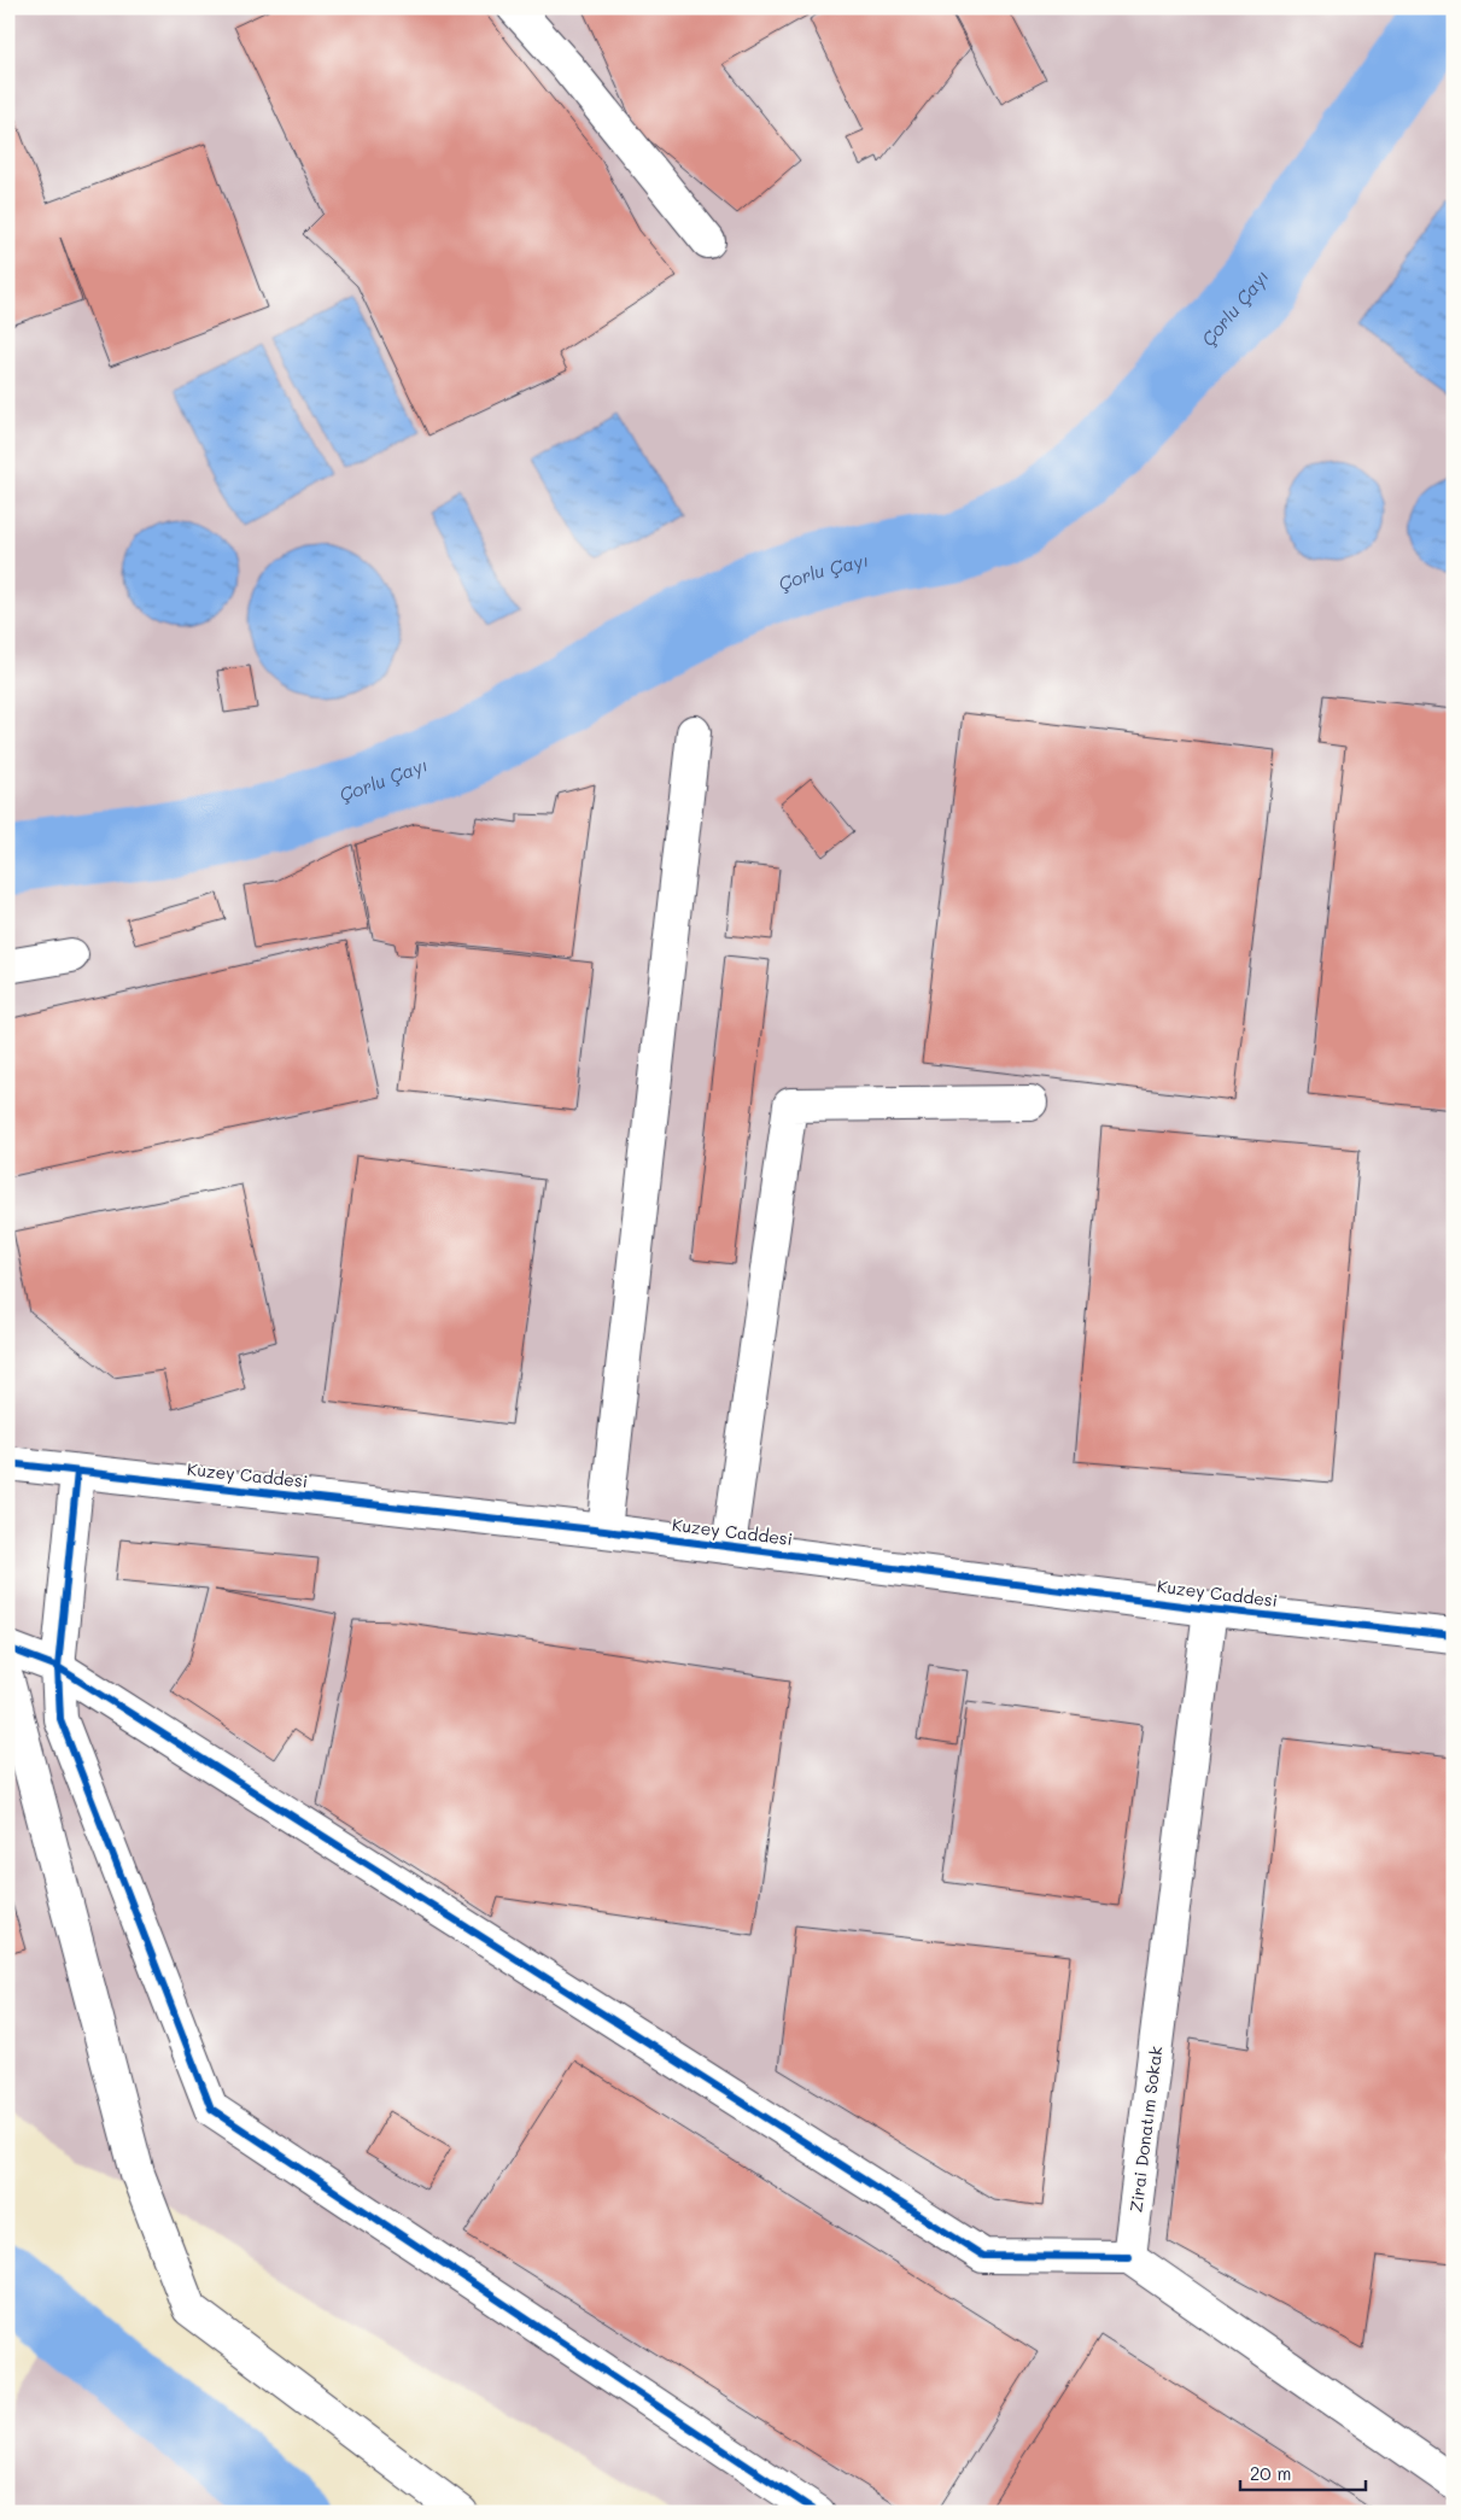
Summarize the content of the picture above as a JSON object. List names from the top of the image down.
{
  "streets": {
    "street": ["Kuzey Caddesi", "Zirai Donatım Sokak"]
  },
  "crossings": [
    ["Kuzey Caddesi", "Zirai Donatım Sokak"]
  ],
  "water": ["Çorlu Çayı"],
  "scale_bar": "20 m"
}
